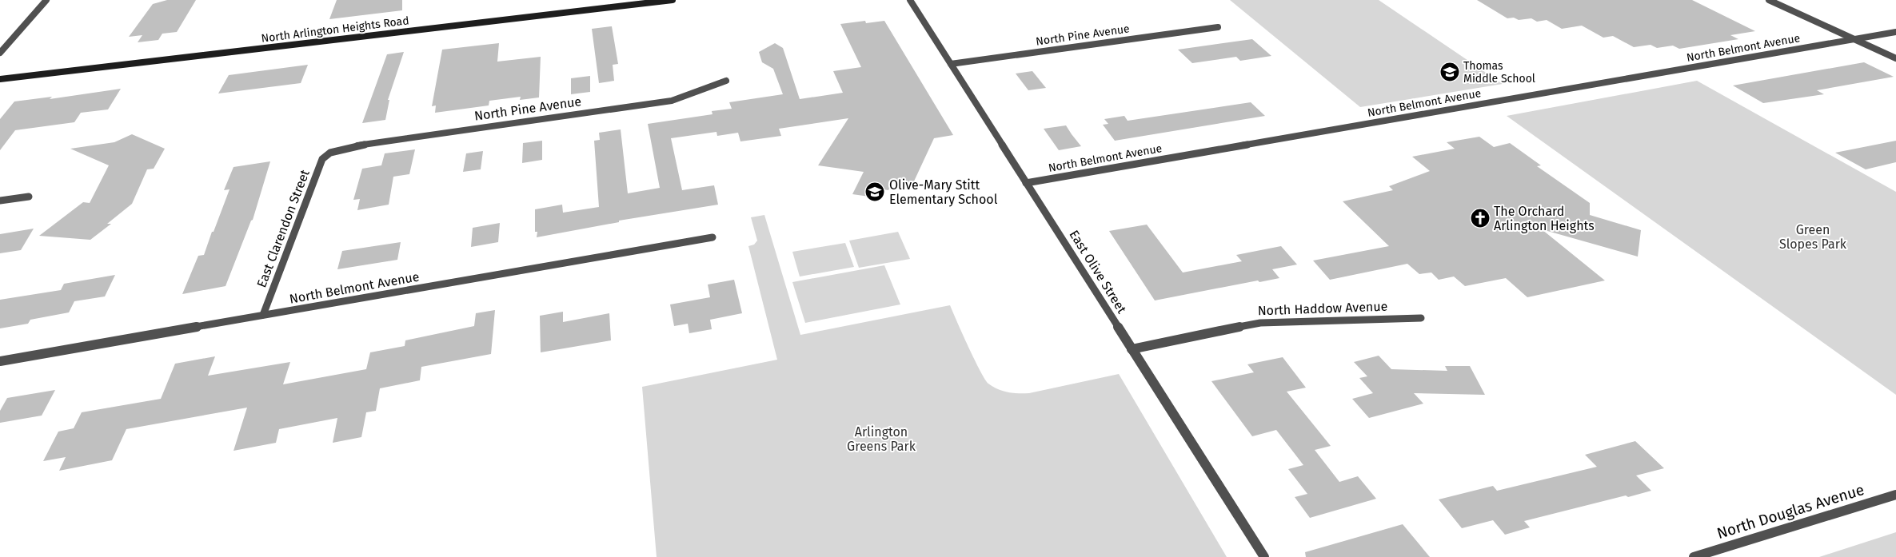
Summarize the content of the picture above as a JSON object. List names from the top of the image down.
{
  "streets": {
    "main road": ["North Arlington Heights Road"],
    "street": [
      "North Pine Avenue",
      "North Belmont Avenue",
      "East Clarendon Street",
      "East Olive Street",
      "North Haddow Avenue",
      "North Douglas Avenue"
    ]
  },
  "crossings": [
    ["North Pine Avenue", "East Clarendon Street"],
    ["North Pine Avenue", "East Olive Street"],
    ["North Belmont Avenue", "East Clarendon Street"],
    ["North Belmont Avenue", "East Olive Street"],
    ["East Olive Street", "North Haddow Avenue"]
  ],
  "parks": ["Green Slopes Park", "Arlington Greens Park"],
  "places": {
    "school or university": ["Thomas Middle School", "Olive-Mary Stitt Elementary School"],
    "church": ["The Orchard Arlington Heights"]
  }
}
